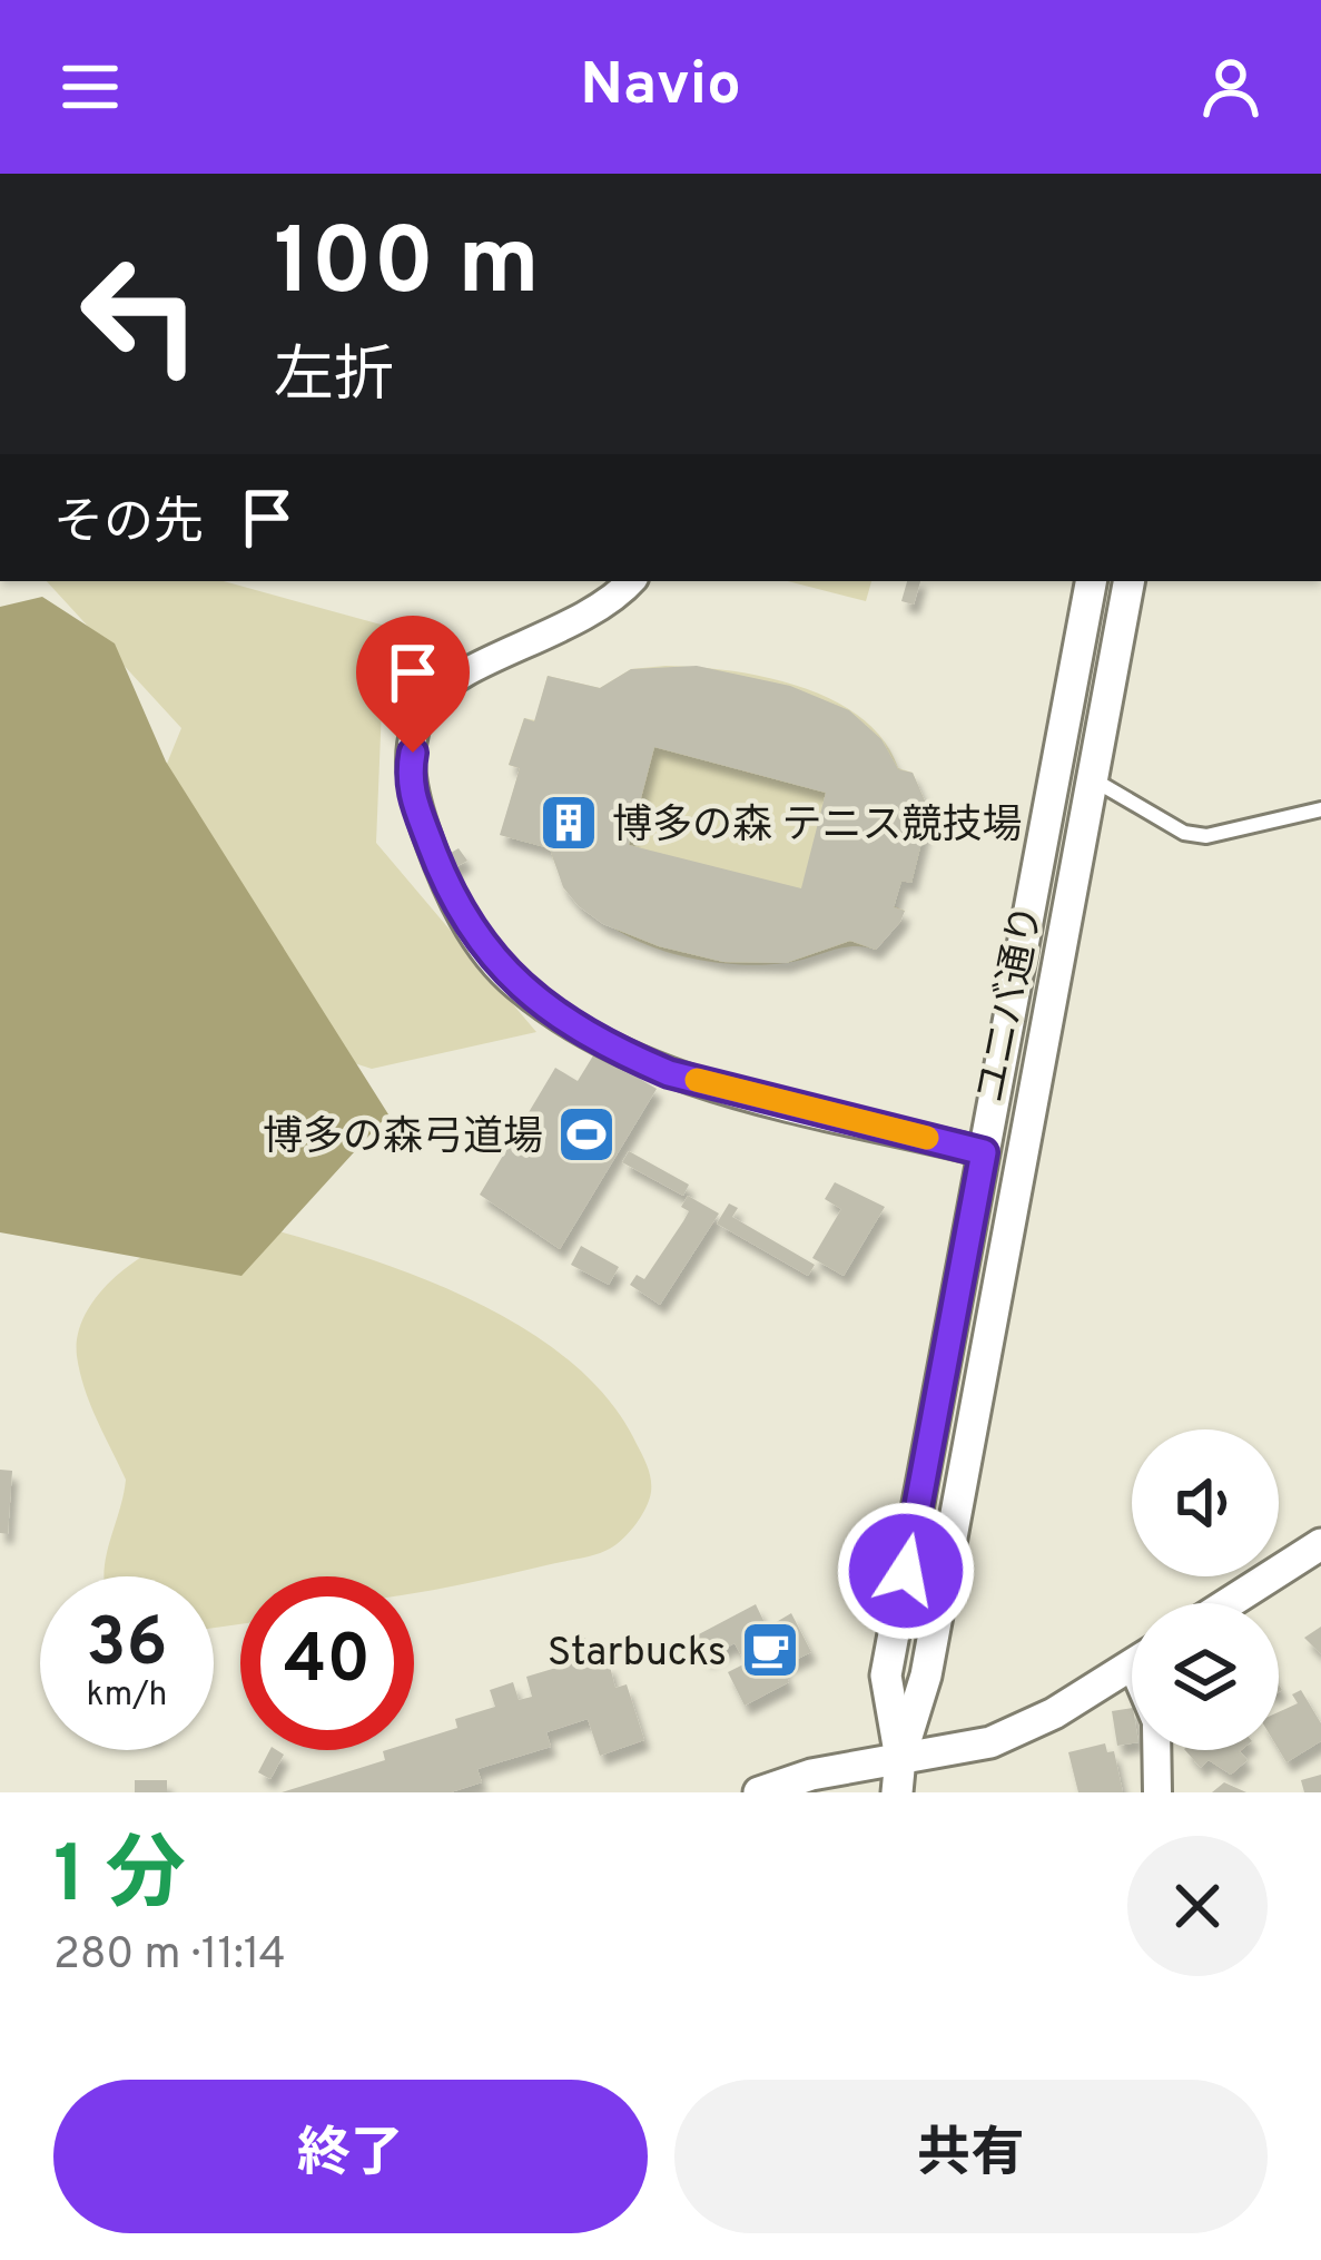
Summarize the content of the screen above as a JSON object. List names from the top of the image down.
{
  "streets": {
    "street": ["ユニバ通り"]
  },
  "places": {
    "building": ["博多の森 テニス競技場"],
    "sports": ["博多の森弓道場"],
    "cafe": ["Starbucks"]
  },
  "page": {
    "header": "Navio",
    "turn": ["100 m", "左折"],
    "then": "その先",
    "speed": "36 km/h",
    "limit": "40",
    "heading": ["1 分", "280 m · 11:14"],
    "buttons": ["終了", "共有"]
  }
}
